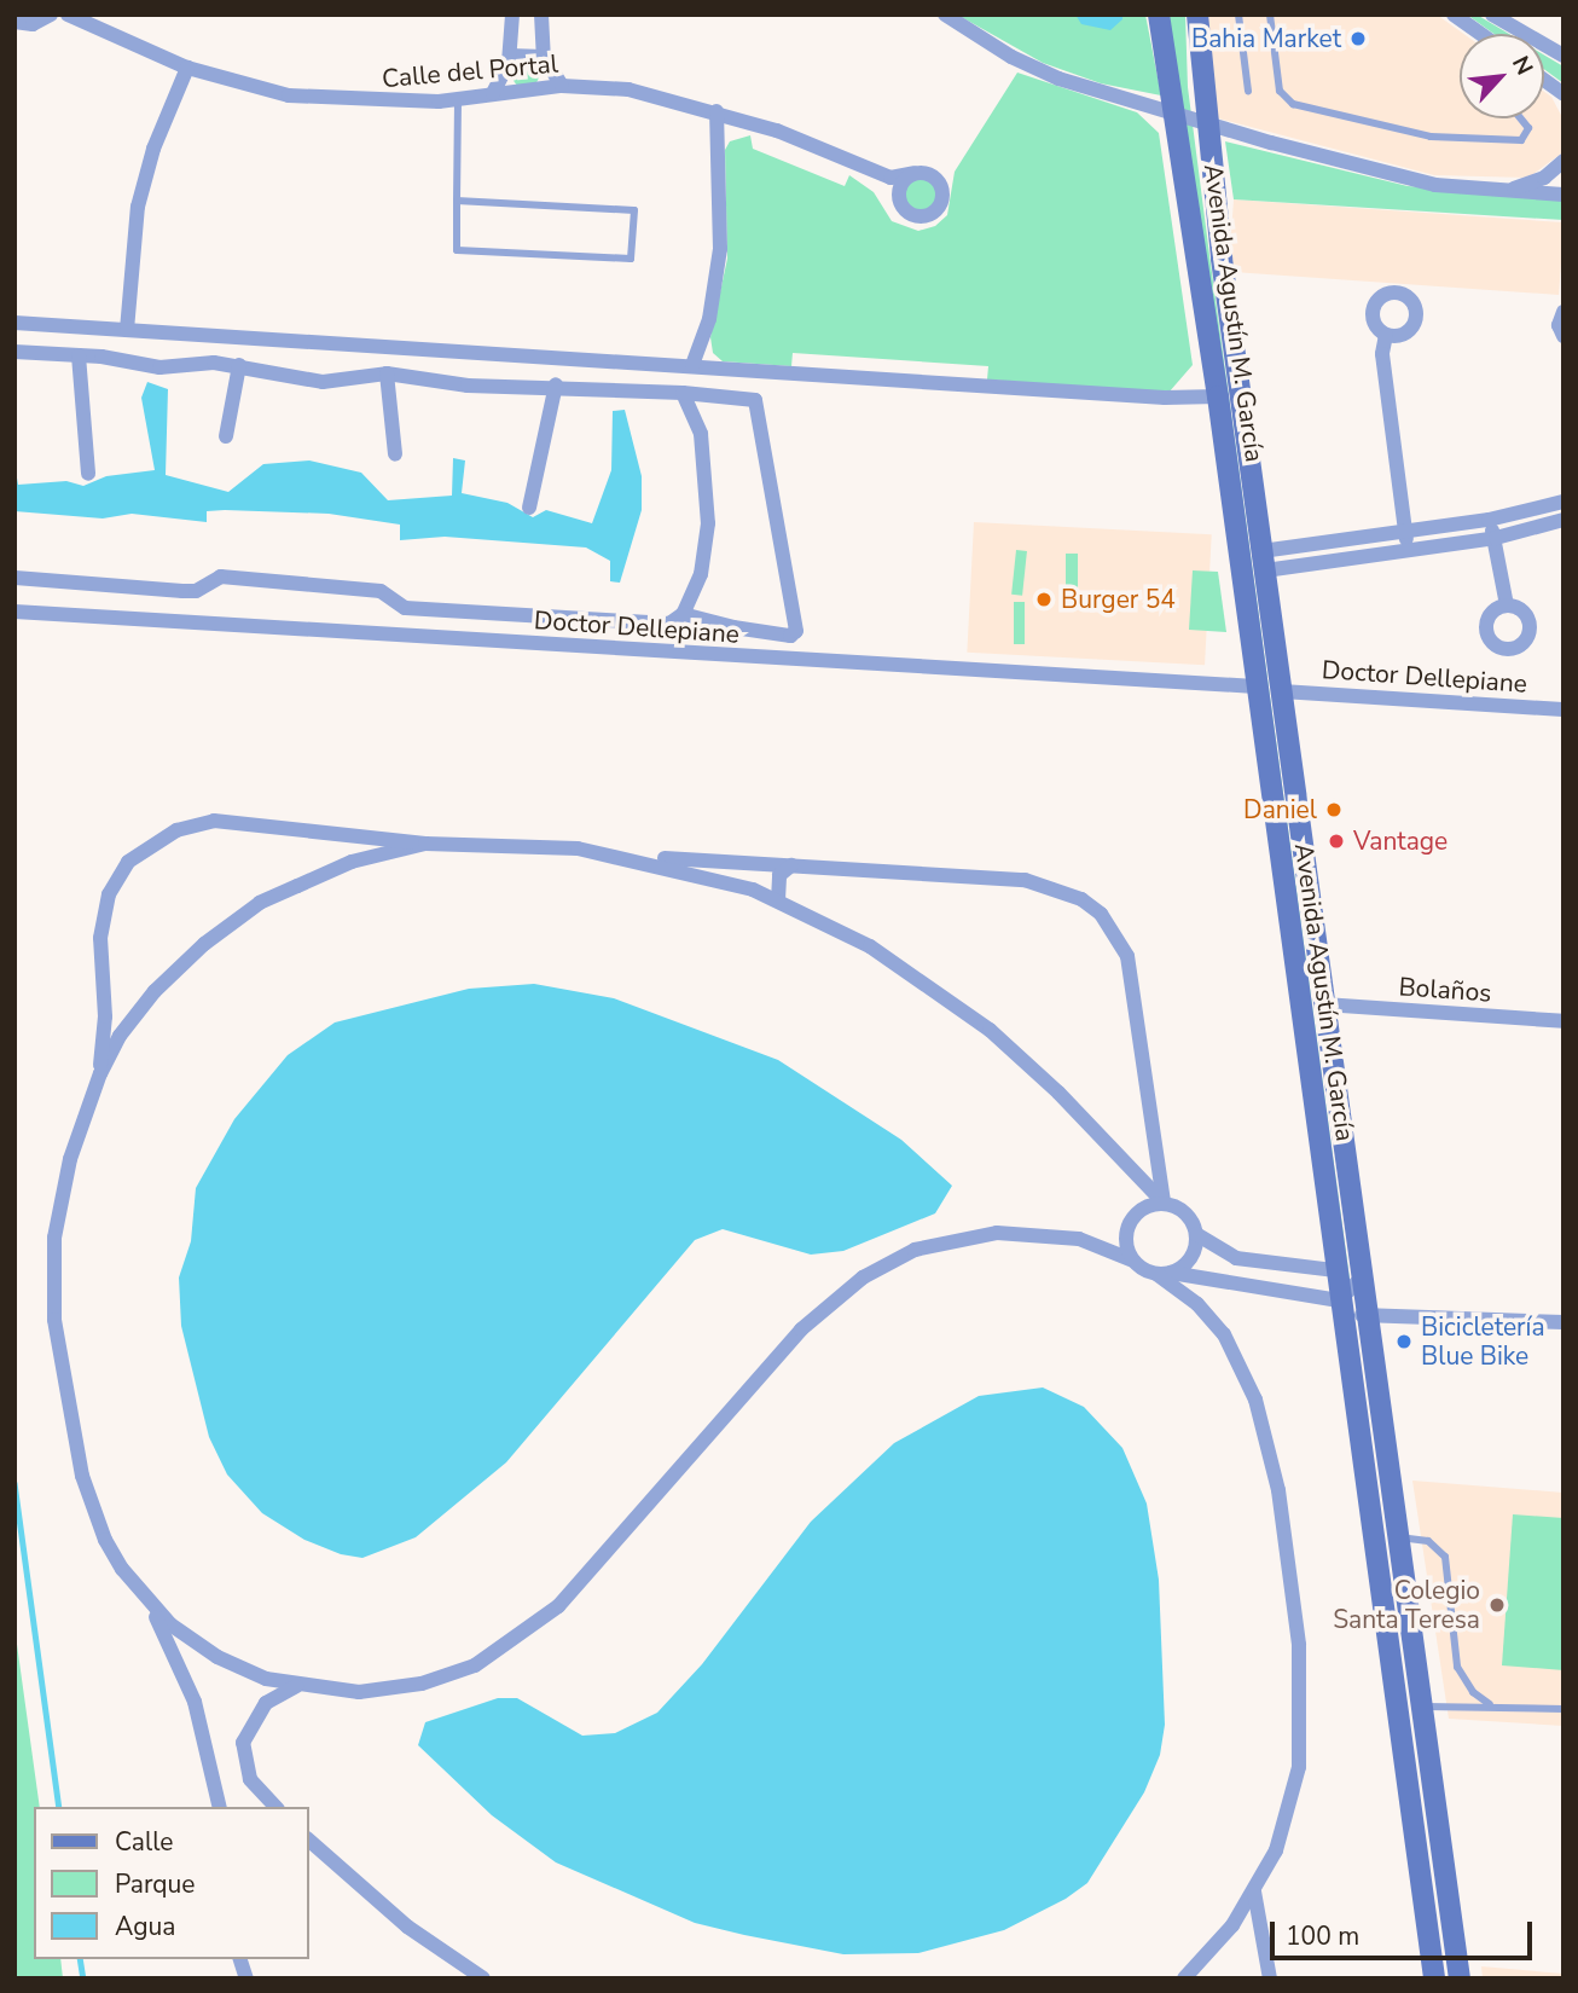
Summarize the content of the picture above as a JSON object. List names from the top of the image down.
{
  "streets": {
    "main road": ["Avenida Agustín M. García"],
    "street": ["Calle del Portal", "Doctor Dellepiane", "Bolaños"]
  },
  "crossings": [
    ["Avenida Agustín M. García", "Doctor Dellepiane"],
    ["Avenida Agustín M. García", "Bolaños"]
  ],
  "places": [
    "Bahia Market",
    "Burger 54",
    "Daniel",
    "Vantage",
    "Bicicletería Blue Bike",
    "Colegio Santa Teresa"
  ],
  "legend": ["Calle", "Parque", "Agua"],
  "scale_bar": "100 m",
  "north": "top right"
}
